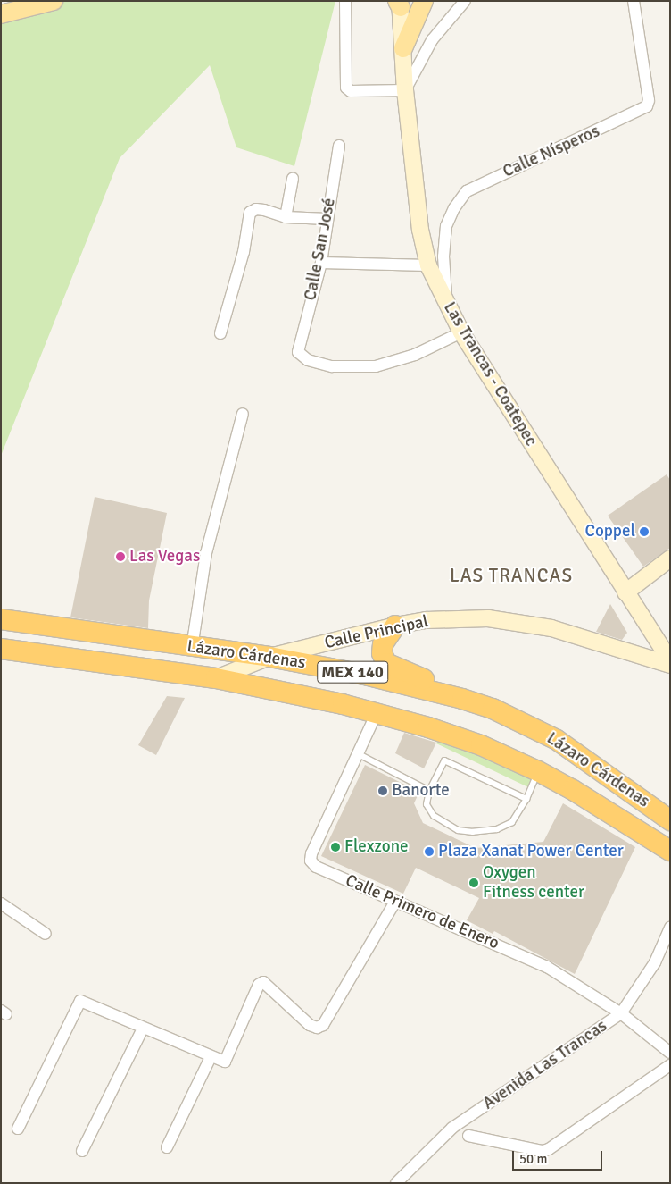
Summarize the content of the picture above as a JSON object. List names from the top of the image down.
{
  "streets": {
    "highway": ["Lázaro Cárdenas", "MEX 140"],
    "main road": ["Las Trancas - Coatepec", "Calle Principal"],
    "street": [
      "Calle Nísperos",
      "Calle San José",
      "Calle Primero de Enero",
      "Avenida Las Trancas"
    ]
  },
  "crossings": [
    ["Calle Nísperos", "Las Trancas - Coatepec"],
    ["Calle San José", "Las Trancas - Coatepec"],
    ["Calle Principal", "Lázaro Cárdenas"],
    ["Lázaro Cárdenas", "Calle Primero de Enero"],
    ["Calle Primero de Enero", "Avenida Las Trancas"]
  ],
  "districts": ["LAS TRANCAS"],
  "places": [
    "Coppel",
    "Las Vegas",
    "Banorte",
    "Flexzone",
    "Plaza Xanat Power Center",
    "Oxygen Fitness center"
  ],
  "scale_bar": "50 m"
}
